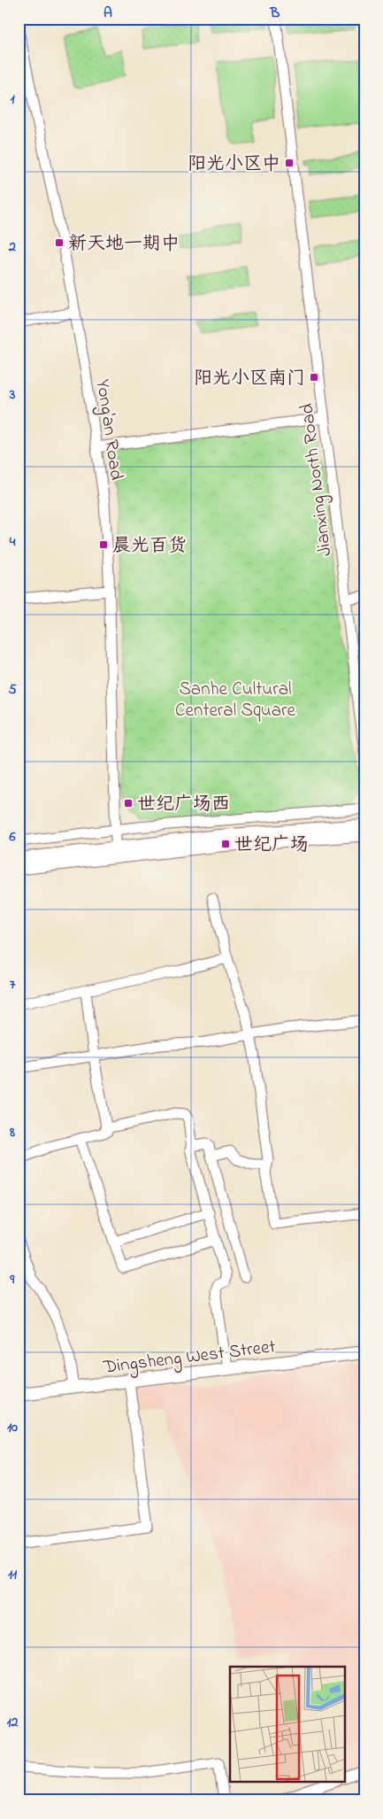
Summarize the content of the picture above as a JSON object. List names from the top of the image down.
{
  "streets": {
    "main road": ["Dingsheng West Street"],
    "street": ["Yong'an Road", "Jianxing North Road"]
  },
  "parks": ["Sanhe Cultural Centeral Square"],
  "places": {
    "transit": [
      "阳光小区中",
      "新天地一期中",
      "阳光小区南门",
      "晨光百货",
      "世纪广场西",
      "世纪广场"
    ]
  },
  "grid": {
    "columns": ["A", "B"],
    "rows": [
      "1",
      "2",
      "3",
      "4",
      "5",
      "6",
      "7",
      "8",
      "9",
      "10",
      "11",
      "12"
    ]
  }
}
